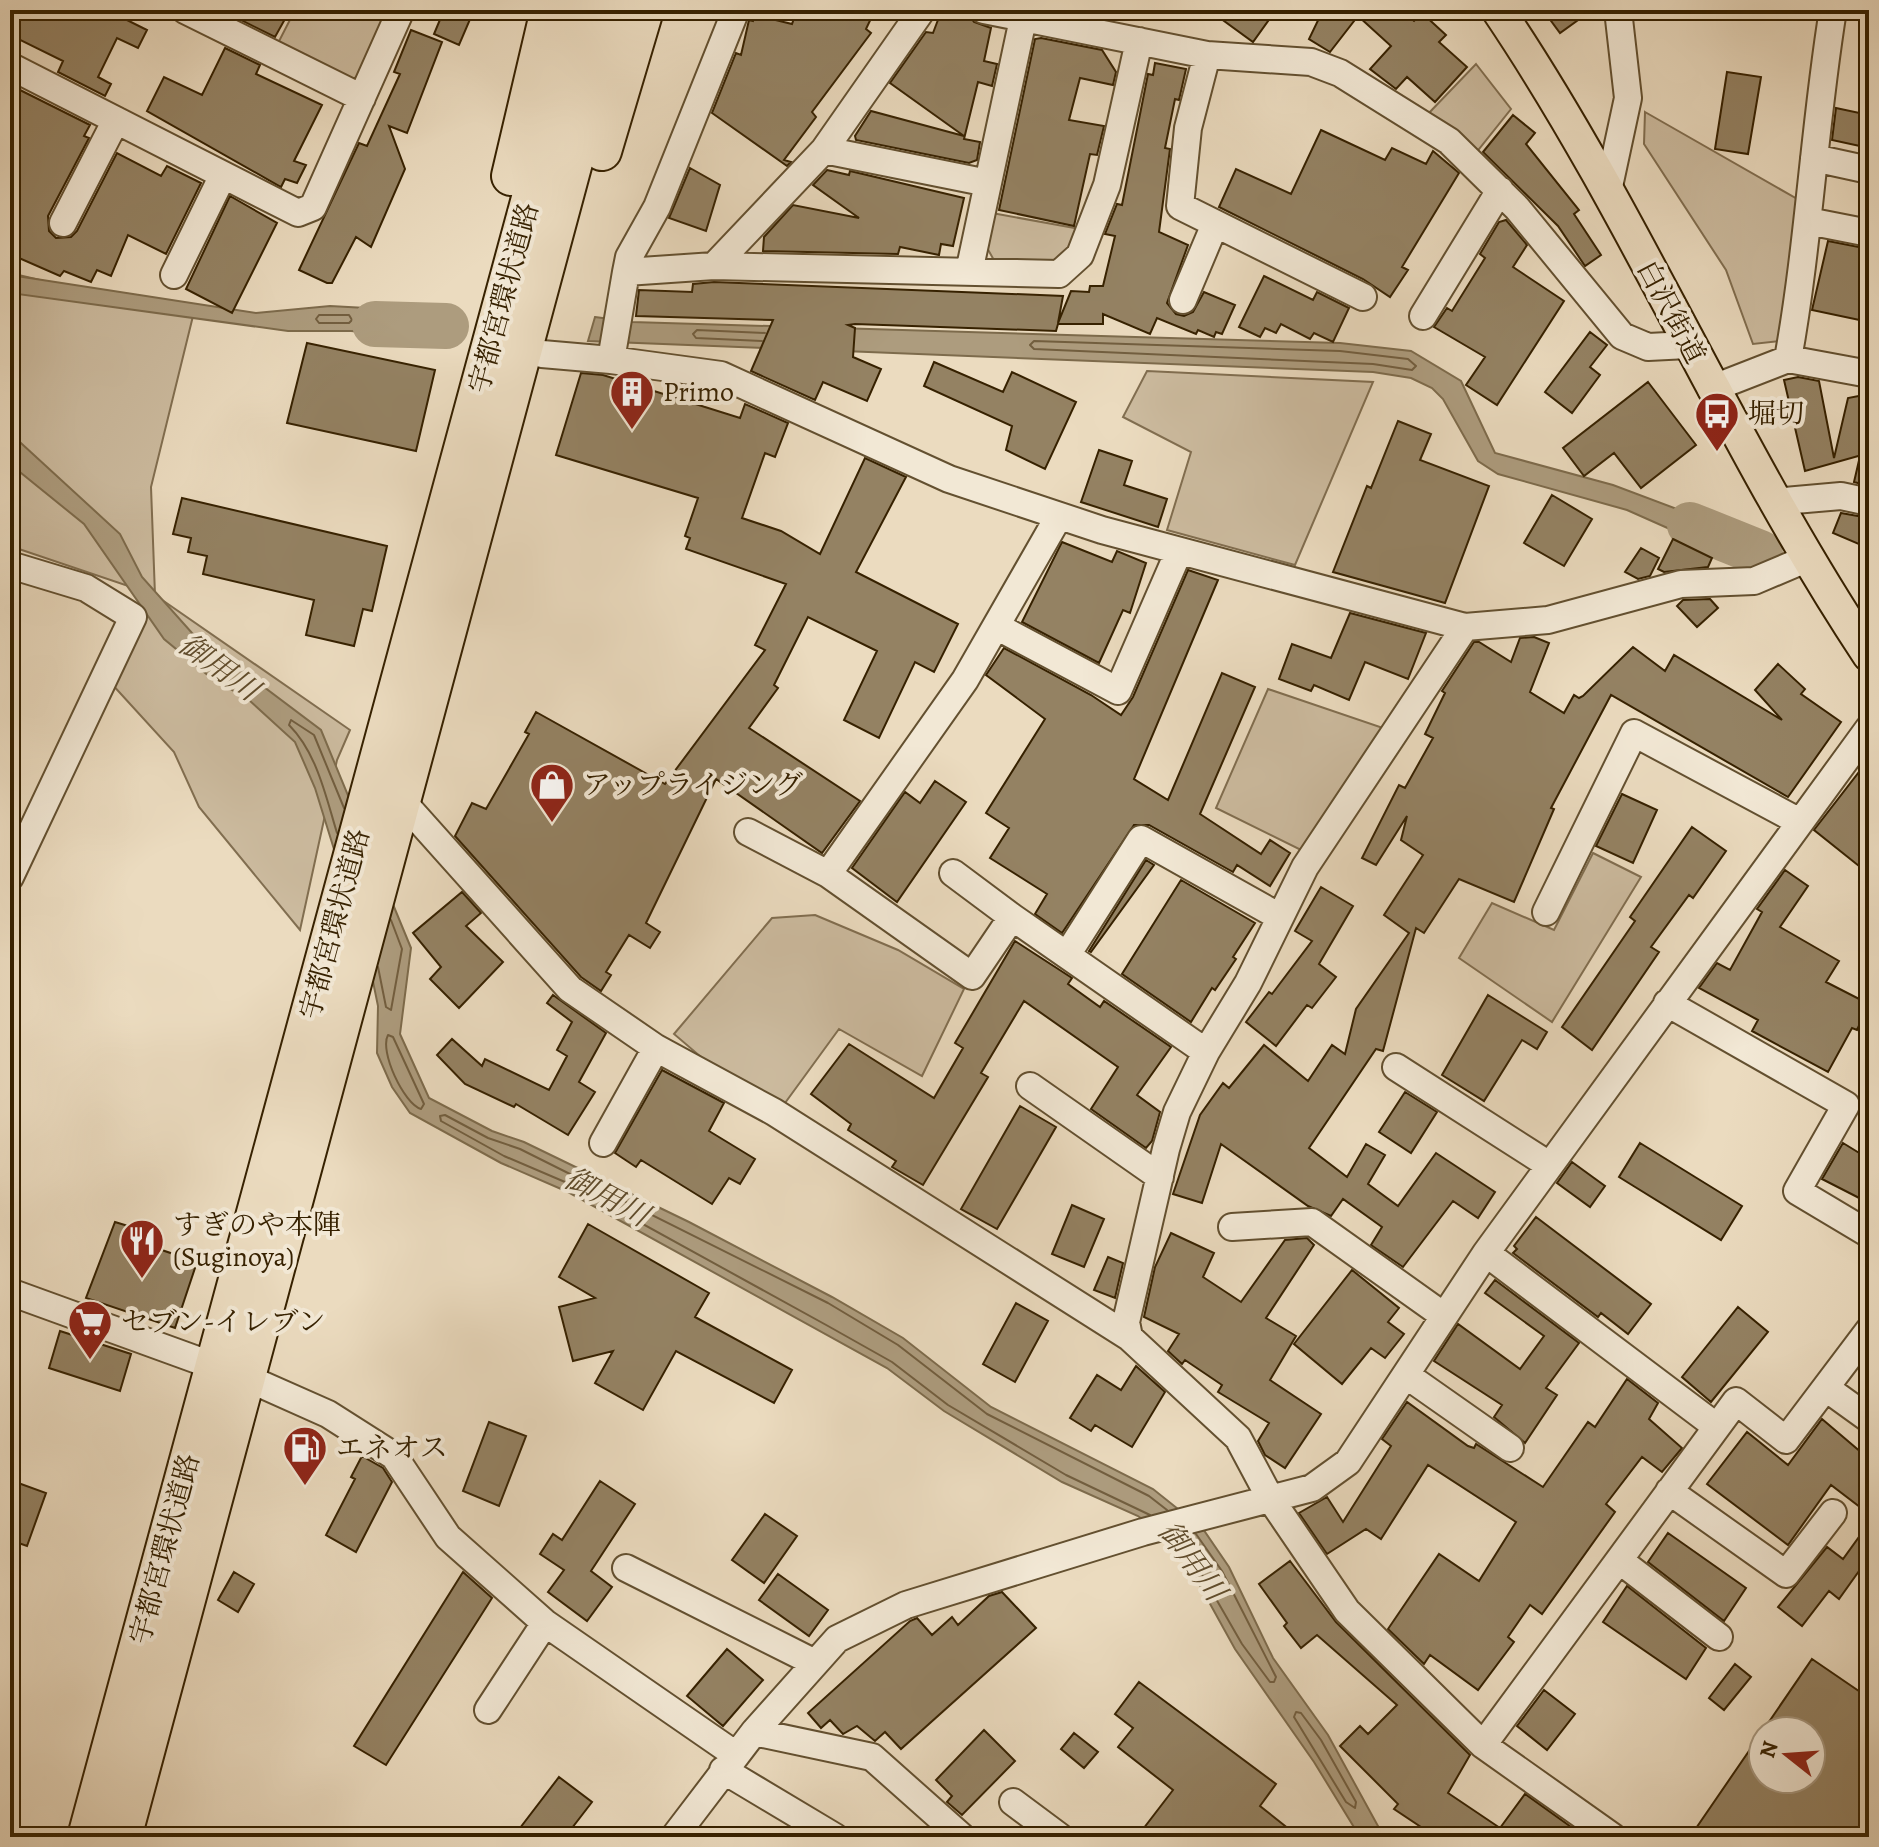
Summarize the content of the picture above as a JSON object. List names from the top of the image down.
{
  "streets": {
    "highway": ["宇都宮環状道路"],
    "main road": ["白沢街道"]
  },
  "water": ["御用川"],
  "places": {
    "building": ["Primo"],
    "bus stop": ["堀切"],
    "shop": ["アップライジング"],
    "restaurant": ["すぎのや本陣 (Suginoya)"],
    "supermarket": ["セブン-イレブン"],
    "fuel station": ["エネオス"]
  },
  "north": "left"
}
